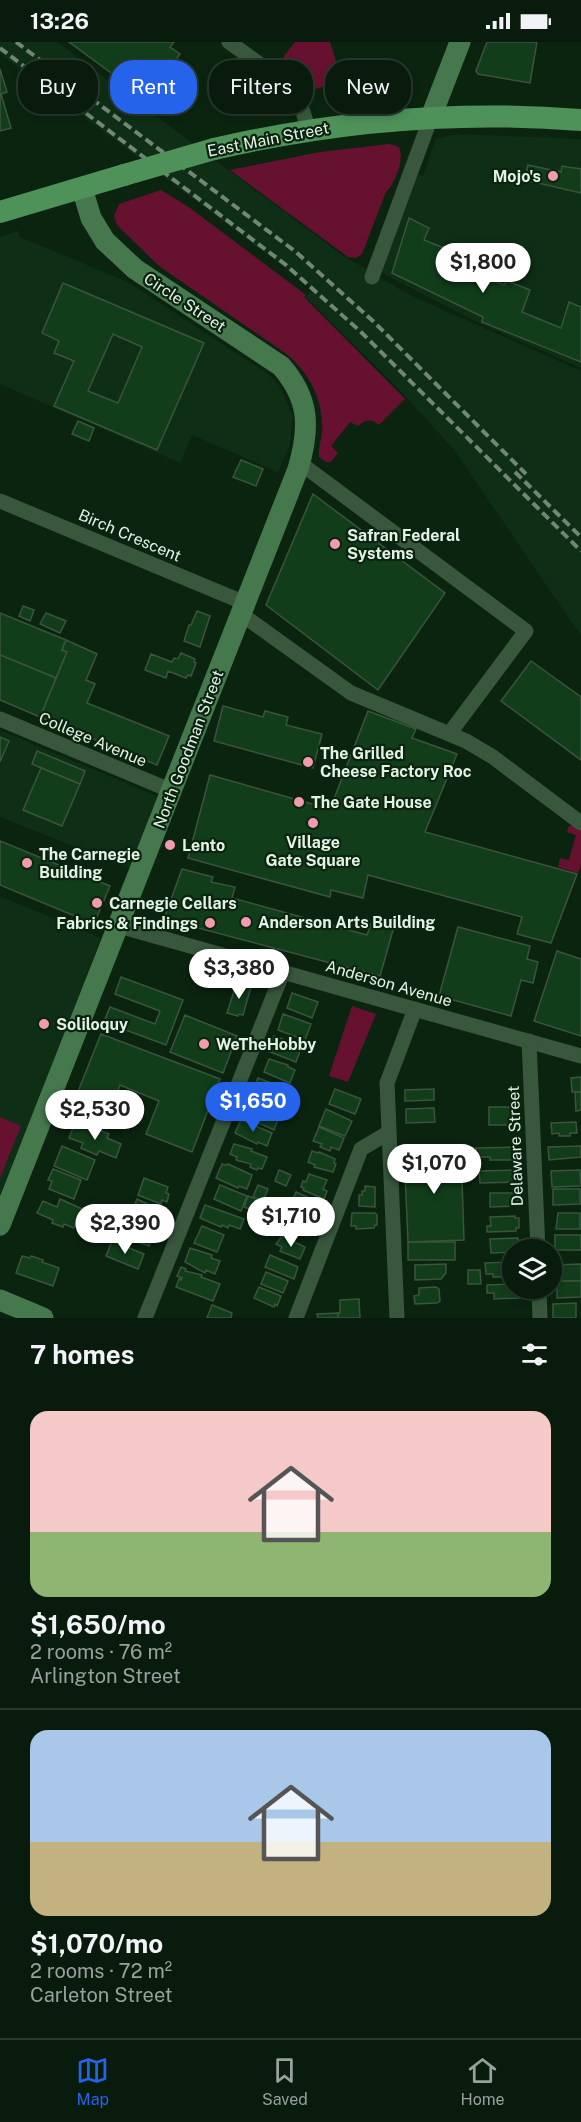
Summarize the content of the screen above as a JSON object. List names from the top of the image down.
{
  "streets": {
    "main road": ["East Main Street", "Circle Street", "North Goodman Street"],
    "street": [
      "Birch Crescent",
      "College Avenue",
      "Anderson Avenue",
      "Delaware Street"
    ]
  },
  "crossings": [
    ["East Main Street", "Circle Street"],
    ["Circle Street", "North Goodman Street"],
    ["Birch Crescent", "North Goodman Street"],
    ["College Avenue", "North Goodman Street"],
    ["North Goodman Street", "Anderson Avenue"],
    ["Anderson Avenue", "Delaware Street"]
  ],
  "places": [
    "Mojo's",
    "Safran Federal Systems",
    "The Grilled Cheese Factory Roc",
    "The Gate House",
    "Village Gate Square",
    "Lento",
    "The Carnegie Building",
    "Carnegie Cellars",
    "Anderson Arts Building",
    "Fabrics & Findings",
    "Soliloquy",
    "WeTheHobby"
  ],
  "page": {
    "status": "13:26",
    "chip": [
      "Buy",
      "Rent",
      "Filters",
      "New"
    ],
    "price": [
      "$1,800",
      "$3,380",
      "$1,650",
      "$2,530",
      "$1,070",
      "$1,710",
      "$2,390"
    ],
    "heading": "7 homes",
    "list": [
      {
        "name": "$1,650/mo",
        "note": "2 rooms · 76 m² · Arlington Street"
      },
      {
        "name": "$1,070/mo",
        "note": "2 rooms · 72 m² · Carleton Street"
      }
    ],
    "tabs": ["Map", "Saved", "Home"]
  }
}
